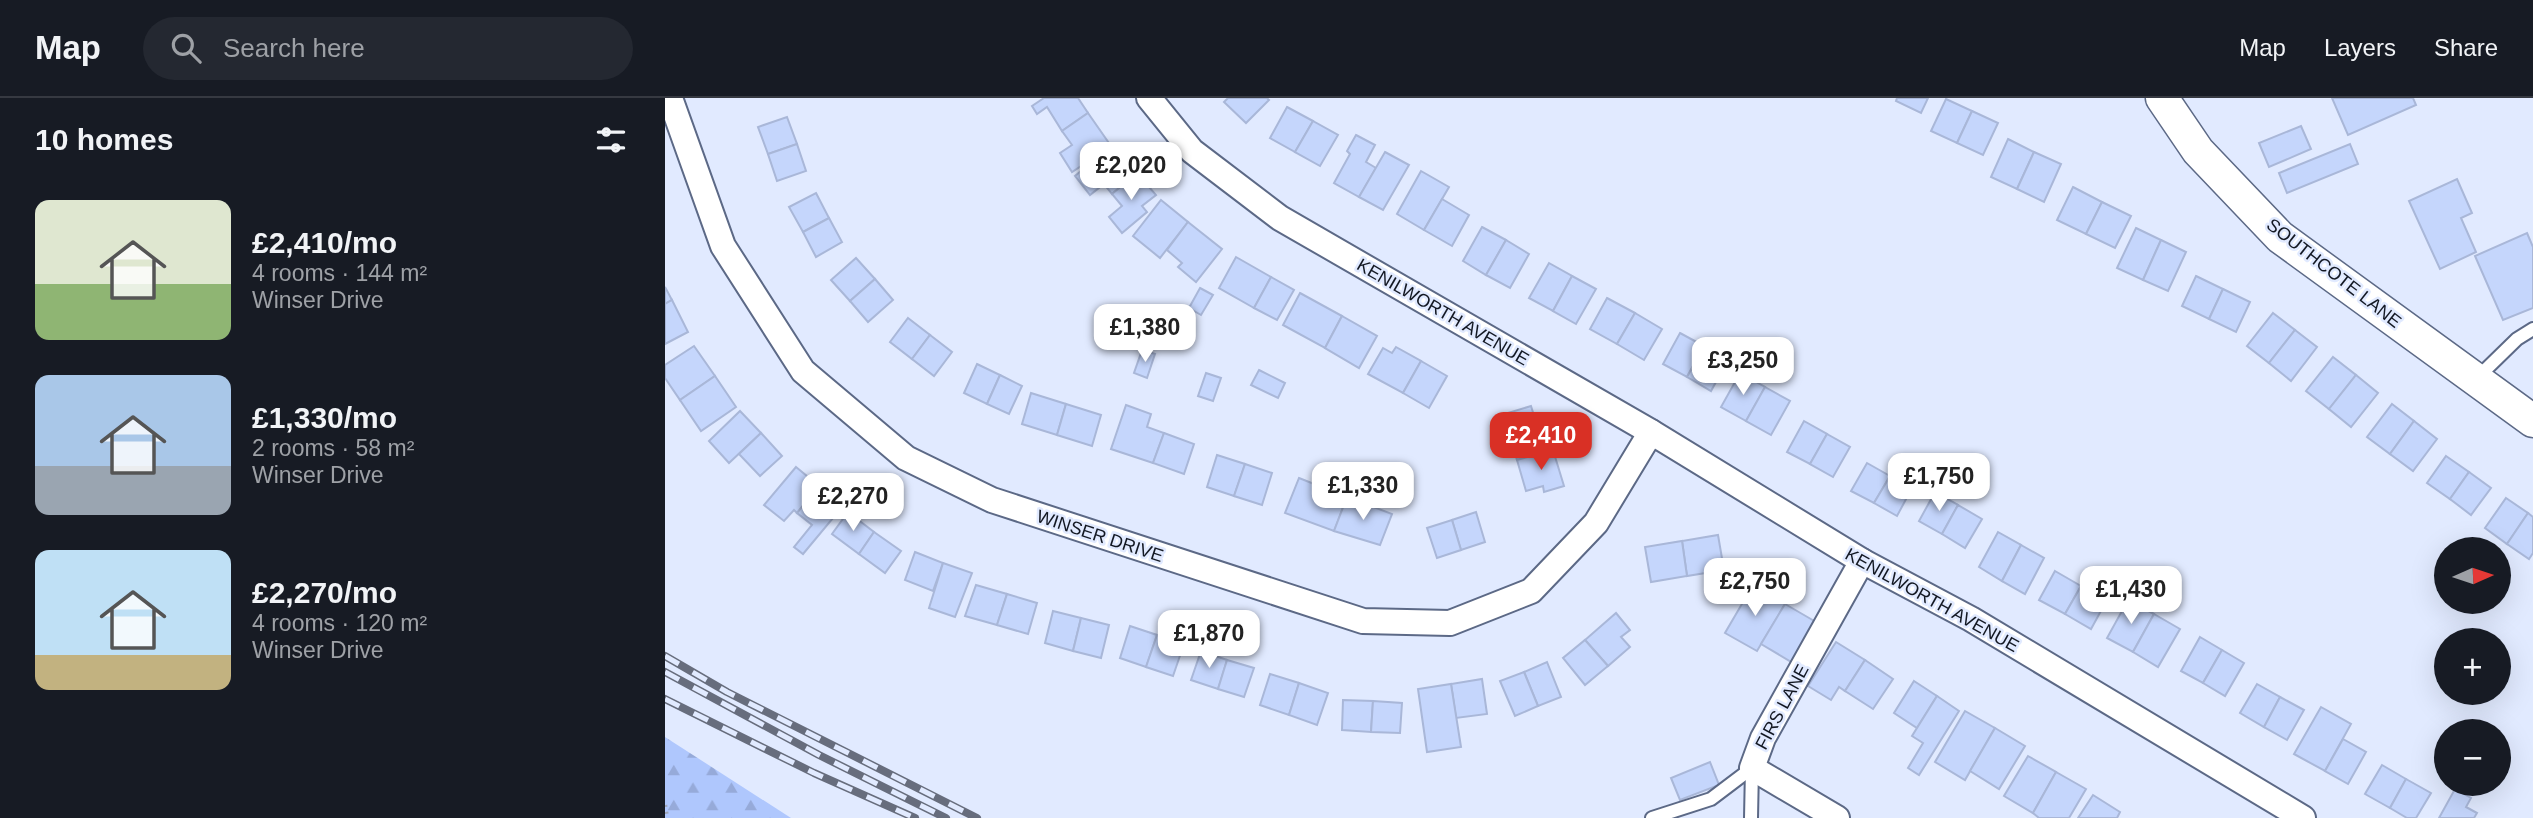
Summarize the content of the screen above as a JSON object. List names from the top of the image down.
{
  "streets": {
    "street": [
      "SOUTHCOTE LANE",
      "KENILWORTH AVENUE",
      "WINSER DRIVE",
      "FIRS LANE"
    ]
  },
  "crossings": [
    ["KENILWORTH AVENUE", "WINSER DRIVE"],
    ["KENILWORTH AVENUE", "FIRS LANE"]
  ],
  "north": "right",
  "page": {
    "header": "Map",
    "search": "Search here",
    "nav": ["Map", "Layers", "Share"],
    "heading": "10 homes",
    "price": [
      "£2,020",
      "£1,380",
      "£3,250",
      "£2,410",
      "£1,750",
      "£1,330",
      "£2,270",
      "£2,750",
      "£1,430",
      "£1,870"
    ],
    "list": [
      {
        "name": "£2,410/mo",
        "note": "4 rooms · 144 m² · Winser Drive"
      },
      {
        "name": "£1,330/mo",
        "note": "2 rooms · 58 m² · Winser Drive"
      },
      {
        "name": "£2,270/mo",
        "note": "4 rooms · 120 m² · Winser Drive"
      }
    ],
    "map_buttons": ["+", "−"]
  }
}
